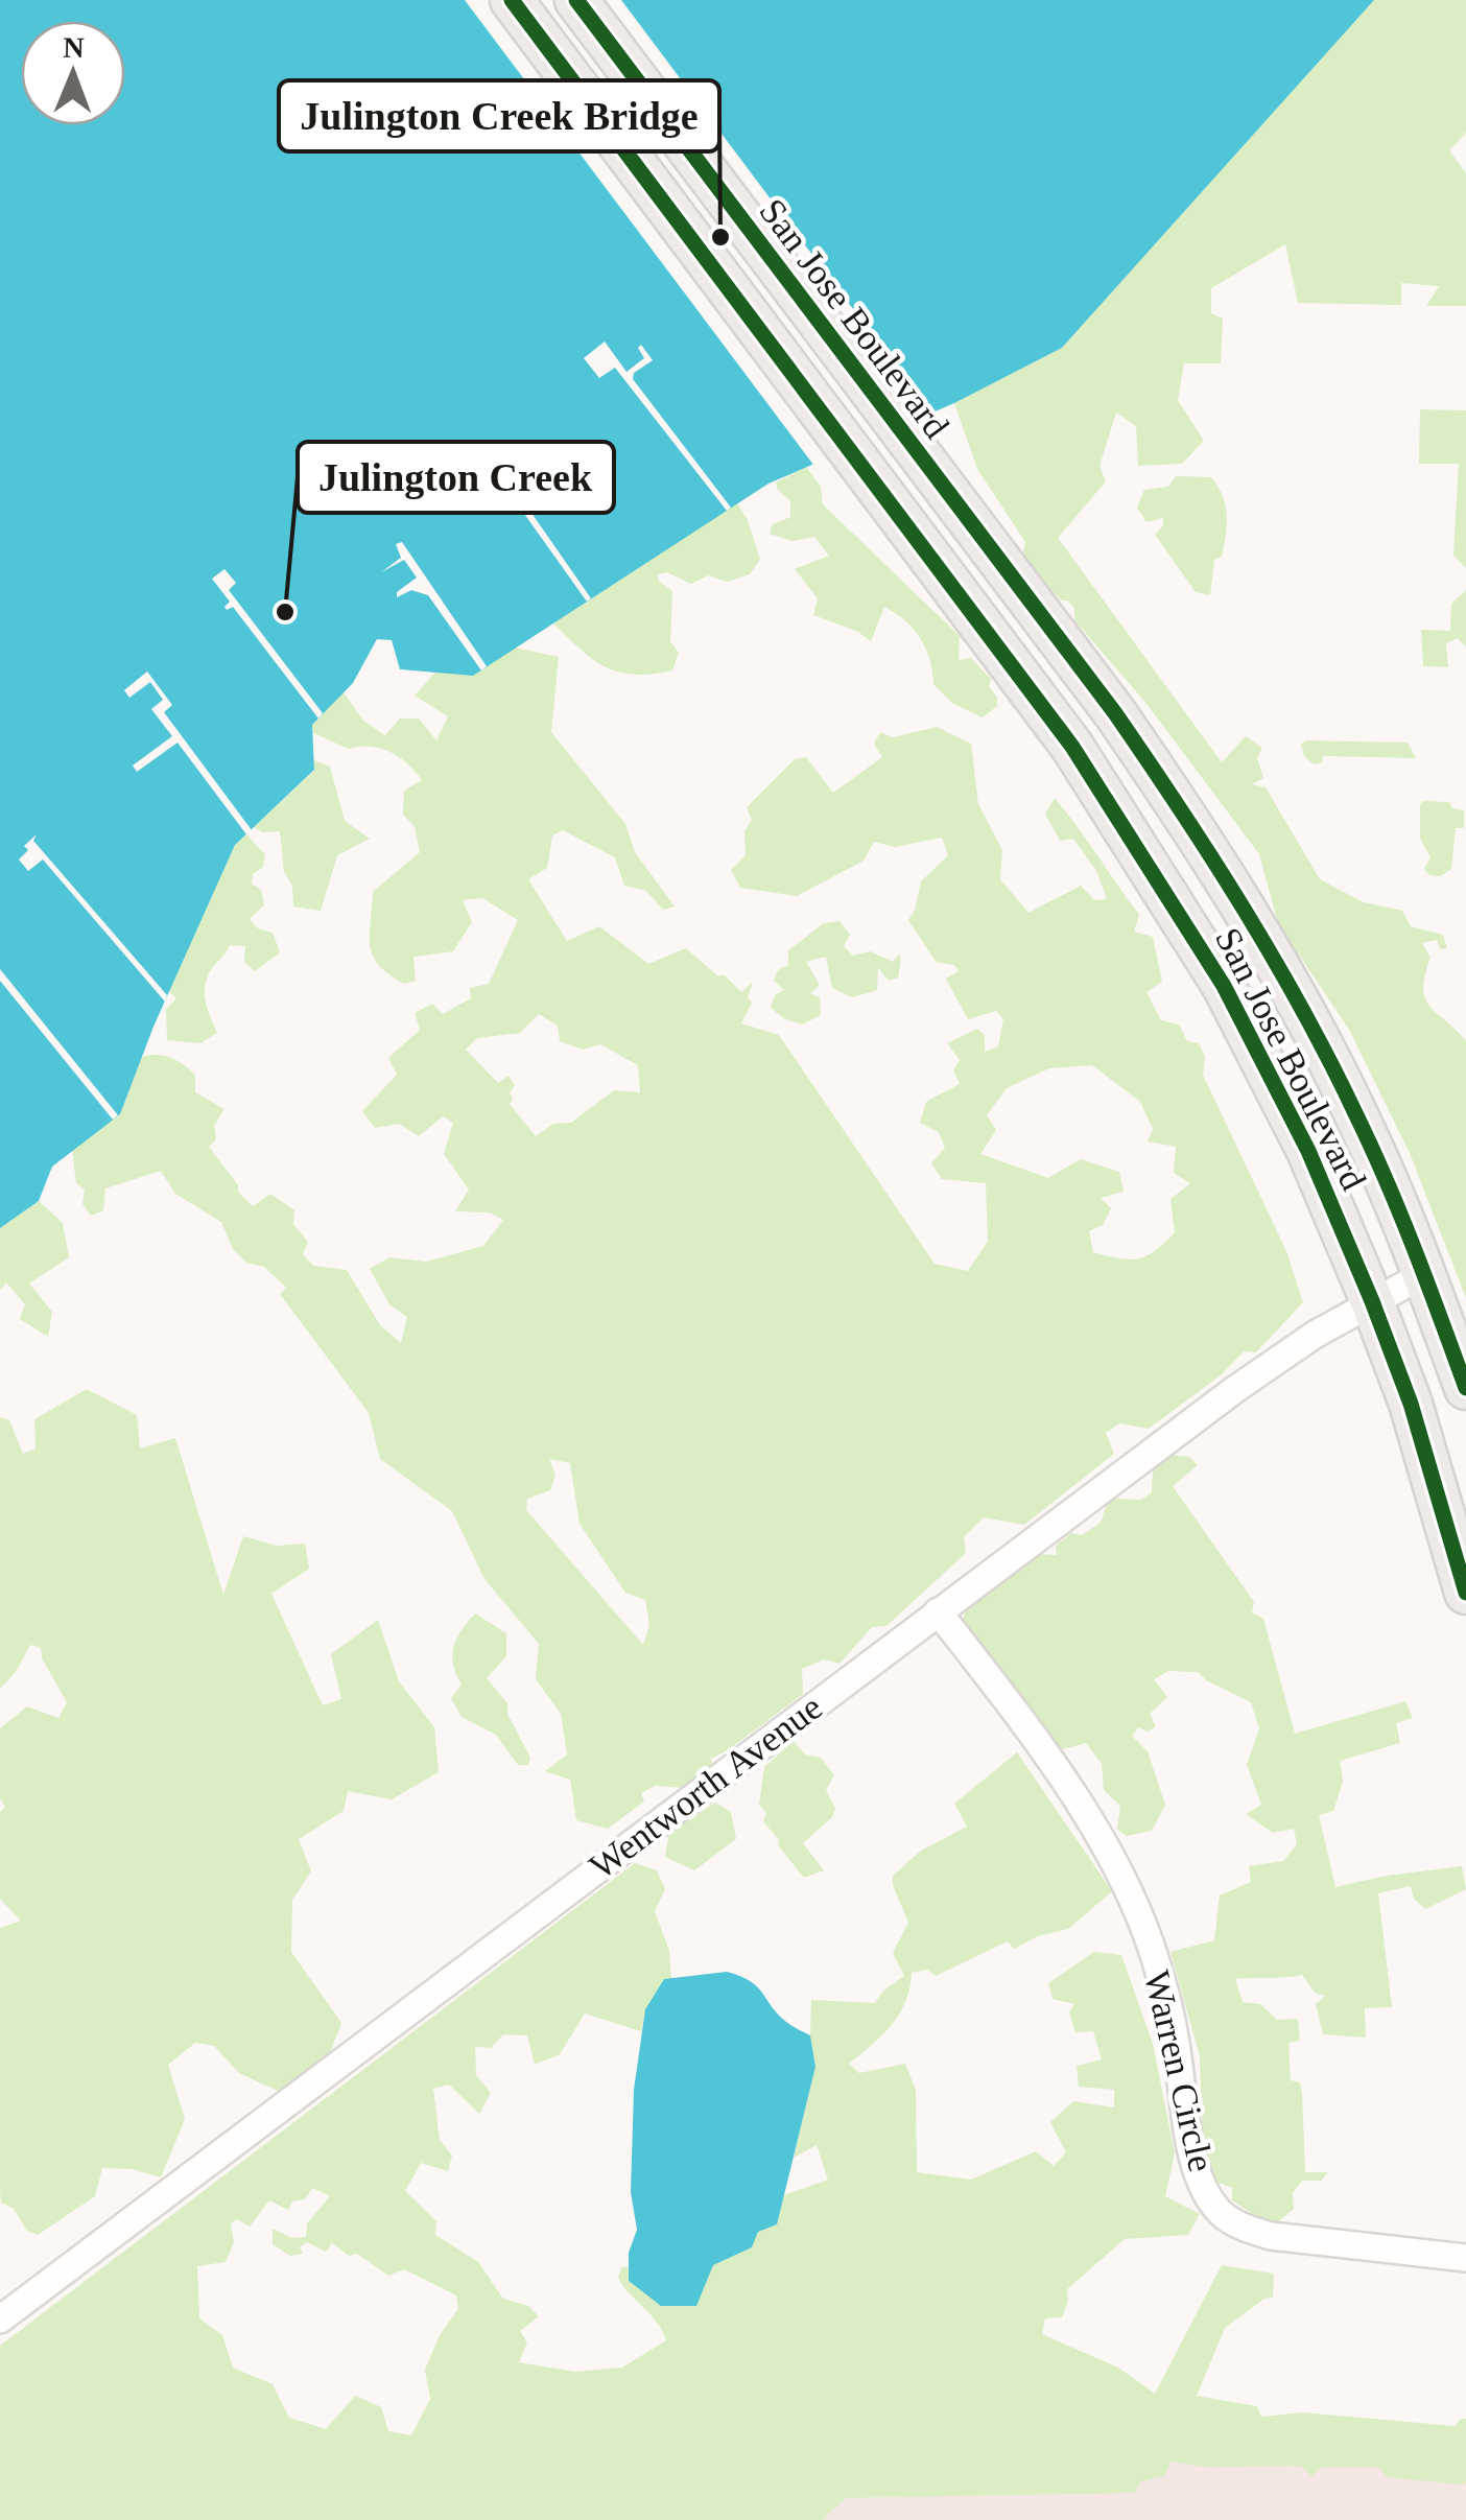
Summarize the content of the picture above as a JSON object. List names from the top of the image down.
{
  "streets": {
    "main road": ["San Jose Boulevard"],
    "street": ["Wentworth Avenue", "Warren Circle"]
  },
  "crossings": [
    ["San Jose Boulevard", "Wentworth Avenue"],
    ["Wentworth Avenue", "Warren Circle"]
  ],
  "places": ["Julington Creek Bridge", "Julington Creek"],
  "north": "top"
}
